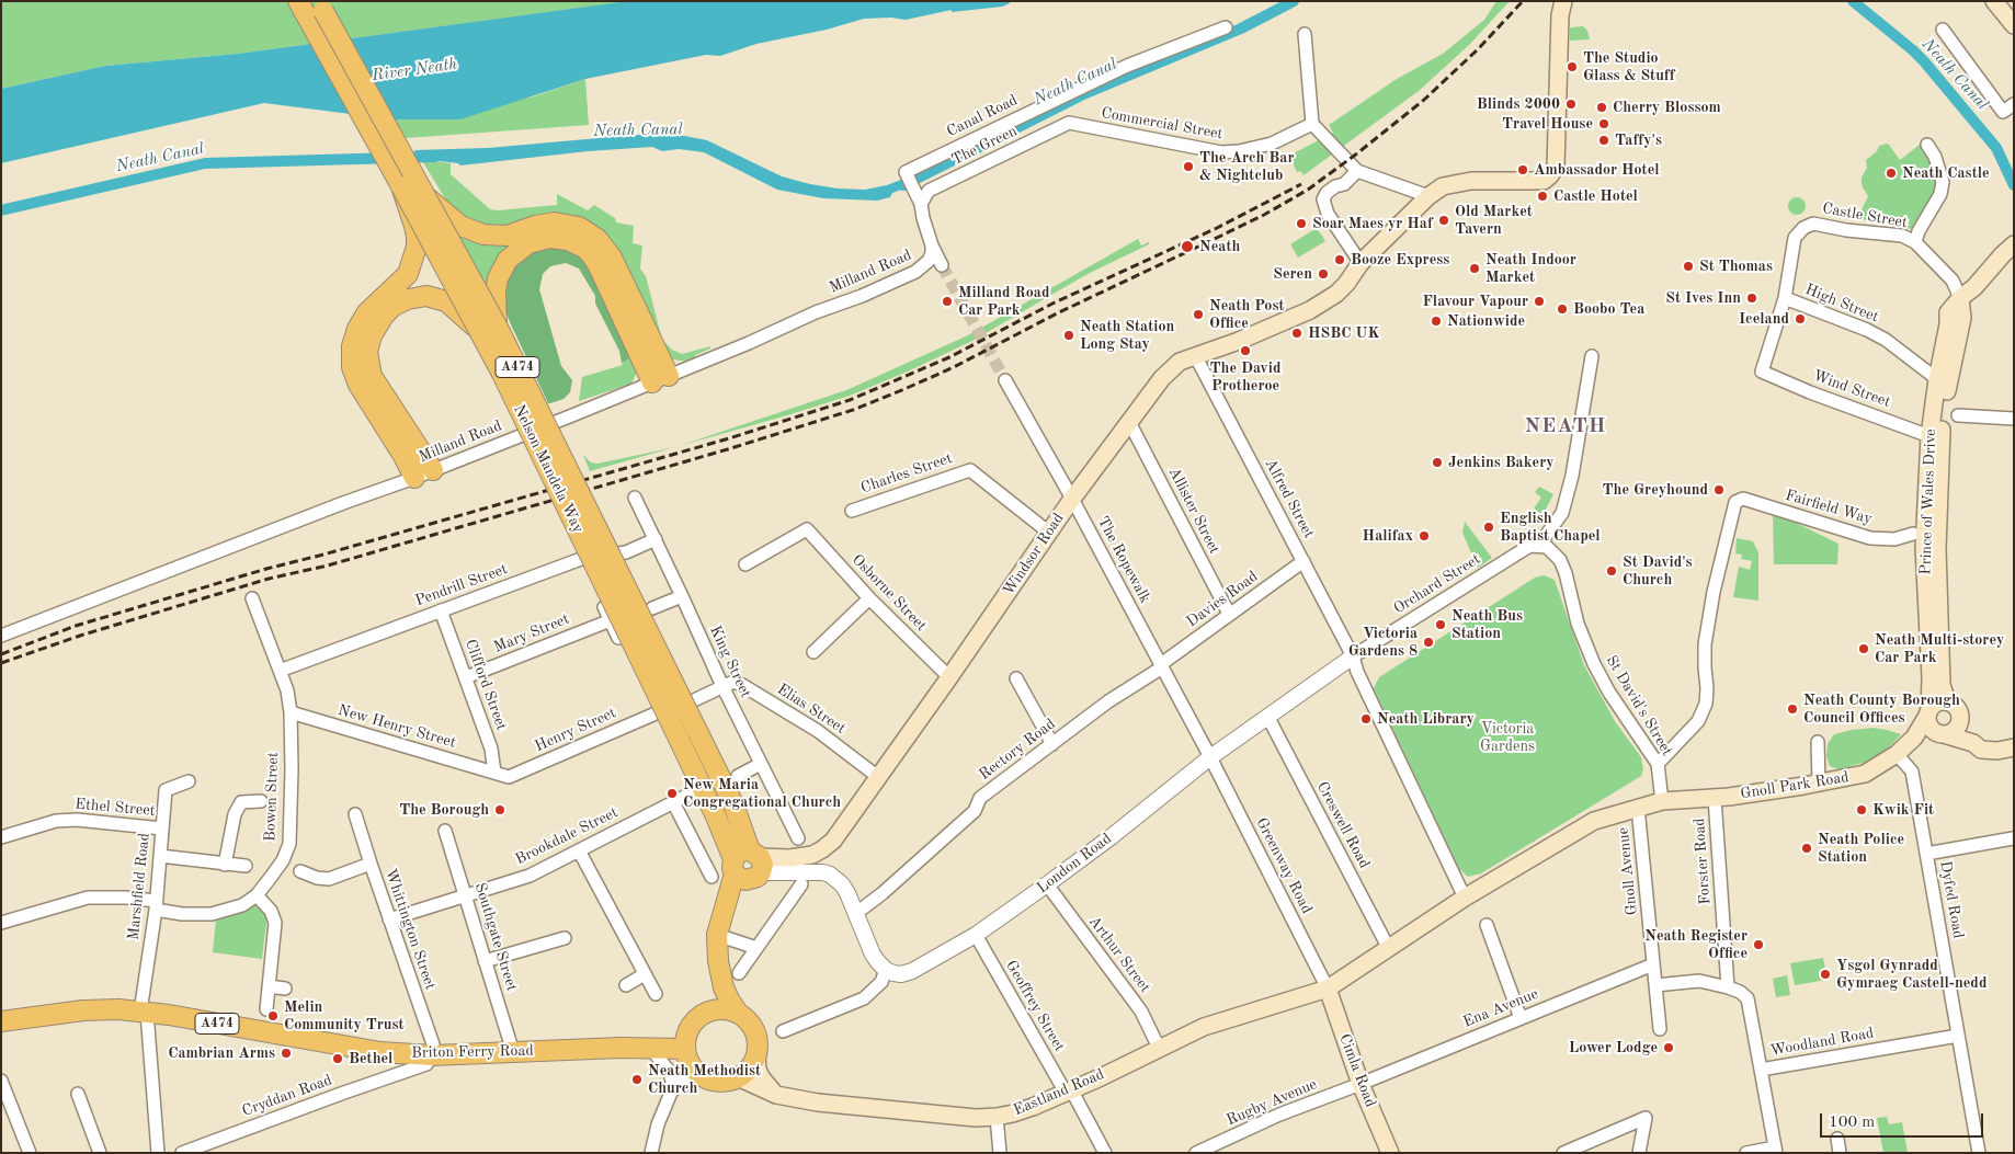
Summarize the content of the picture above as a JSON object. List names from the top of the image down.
{
  "streets": {
    "main road": [
      "A474",
      "Nelson Mandela Way",
      "Prince of Wales Drive",
      "Windsor Road",
      "Gnoll Park Road",
      "Briton Ferry Road",
      "Cimla Road",
      "Eastland Road"
    ],
    "street": [
      "Canal Road",
      "Commercial Street",
      "The Green",
      "Castle Street",
      "Milland Road",
      "High Street",
      "Wind Street",
      "Charles Street",
      "Alfred Street",
      "Fairfield Way",
      "Allister Street",
      "The Ropewalk",
      "Orchard Street",
      "Pendrill Street",
      "Osborne Street",
      "Davies Road",
      "Mary Street",
      "King Street",
      "Clifford Street",
      "St David's Street",
      "Elias Street",
      "New Henry Street",
      "Henry Street",
      "Rectory Road",
      "Bowen Street",
      "Ethel Street",
      "Creswell Road",
      "Brookdale Street",
      "Forster Road",
      "London Road",
      "Greenway Road",
      "Gnoll Avenue",
      "Marshfield Road",
      "Dyfed Road",
      "Whittington Street",
      "Southgate Street",
      "Arthur Street",
      "Geoffrey Street",
      "Ena Avenue",
      "Woodland Road",
      "Cryddan Road",
      "Rugby Avenue"
    ]
  },
  "crossings": [
    ["Canal Road", "The Green"],
    ["Commercial Street", "The Green"],
    ["Castle Street", "High Street"],
    ["Castle Street", "Wind Street"],
    ["Castle Street", "Prince of Wales Drive"],
    ["High Street", "Wind Street"],
    ["High Street", "Prince of Wales Drive"],
    ["Wind Street", "Prince of Wales Drive"],
    ["Nelson Mandela Way", "Windsor Road"],
    ["Charles Street", "Windsor Road"],
    ["Alfred Street", "Windsor Road"],
    ["Alfred Street", "Orchard Street"],
    ["Alfred Street", "Davies Road"],
    ["Alfred Street", "London Road"],
    ["Prince of Wales Drive", "Gnoll Park Road"],
    ["Fairfield Way", "St David's Street"],
    ["Allister Street", "Windsor Road"],
    ["Allister Street", "Davies Road"],
    ["Windsor Road", "The Ropewalk"],
    ["Windsor Road", "Osborne Street"],
    ["Windsor Road", "Elias Street"],
    ["The Ropewalk", "Davies Road"],
    ["The Ropewalk", "Rectory Road"],
    ["The Ropewalk", "London Road"],
    ["The Ropewalk", "Greenway Road"],
    ["Orchard Street", "St David's Street"],
    ["Orchard Street", "London Road"],
    ["Pendrill Street", "King Street"],
    ["Pendrill Street", "Clifford Street"],
    ["Pendrill Street", "Bowen Street"],
    ["Davies Road", "Rectory Road"],
    ["Mary Street", "Clifford Street"],
    ["King Street", "Elias Street"],
    ["Clifford Street", "New Henry Street"],
    ["St David's Street", "Gnoll Park Road"],
    ["New Henry Street", "Henry Street"],
    ["New Henry Street", "Bowen Street"],
    ["Gnoll Park Road", "Forster Road"],
    ["Gnoll Park Road", "Dyfed Road"],
    ["Bowen Street", "Marshfield Road"],
    ["Ethel Street", "Marshfield Road"],
    ["Creswell Road", "London Road"],
    ["Brookdale Street", "Whittington Street"],
    ["Brookdale Street", "Southgate Street"],
    ["Forster Road", "Woodland Road"],
    ["London Road", "Greenway Road"],
    ["London Road", "Arthur Street"],
    ["London Road", "Geoffrey Street"],
    ["Greenway Road", "Cimla Road"],
    ["Greenway Road", "Eastland Road"],
    ["Gnoll Avenue", "Ena Avenue"],
    ["Gnoll Avenue", "Woodland Road"],
    ["Marshfield Road", "Briton Ferry Road"],
    ["Dyfed Road", "Woodland Road"],
    ["Whittington Street", "Briton Ferry Road"],
    ["Whittington Street", "Cryddan Road"],
    ["Southgate Street", "Briton Ferry Road"],
    ["Arthur Street", "Eastland Road"],
    ["Geoffrey Street", "Eastland Road"],
    ["Ena Avenue", "Cimla Road"],
    ["Ena Avenue", "Rugby Avenue"],
    ["Briton Ferry Road", "Eastland Road"],
    ["Briton Ferry Road", "Cryddan Road"],
    ["Cimla Road", "Eastland Road"],
    ["Cimla Road", "Rugby Avenue"]
  ],
  "districts": ["NEATH"],
  "water": ["River Neath", "Neath Canal"],
  "parks": ["Victoria Gardens"],
  "places": [
    "The Studio Glass & Stuff",
    "Blinds 2000",
    "Cherry Blossom",
    "Travel House",
    "Taffy's",
    "The Arch Bar & Nightclub",
    "Ambassador Hotel",
    "Neath Castle",
    "Castle Hotel",
    "Old Market Tavern",
    "Soar Maes yr Haf",
    "Neath",
    "Booze Express",
    "St Thomas",
    "Neath Indoor Market",
    "Seren",
    "St Ives Inn",
    "Milland Road Car Park",
    "Flavour Vapour",
    "Boobo Tea",
    "Neath Post Office",
    "Iceland",
    "Nationwide",
    "HSBC UK",
    "Neath Station Long Stay",
    "The David Protheroe",
    "Jenkins Bakery",
    "The Greyhound",
    "English Baptist Chapel",
    "Halifax",
    "St David's Church",
    "Neath Bus Station",
    "Victoria Gardens 8",
    "Neath Multi-storey Car Park",
    "Neath County Borough Council Offices",
    "Neath Library",
    "New Maria Congregational Church",
    "The Borough",
    "Kwik Fit",
    "Neath Police Station",
    "Neath Register Office",
    "Ysgol Gynradd Gymraeg Castell-nedd",
    "Melin Community Trust",
    "Lower Lodge",
    "Cambrian Arms",
    "Bethel",
    "Neath Methodist Church"
  ],
  "scale_bar": "100 m"
}
